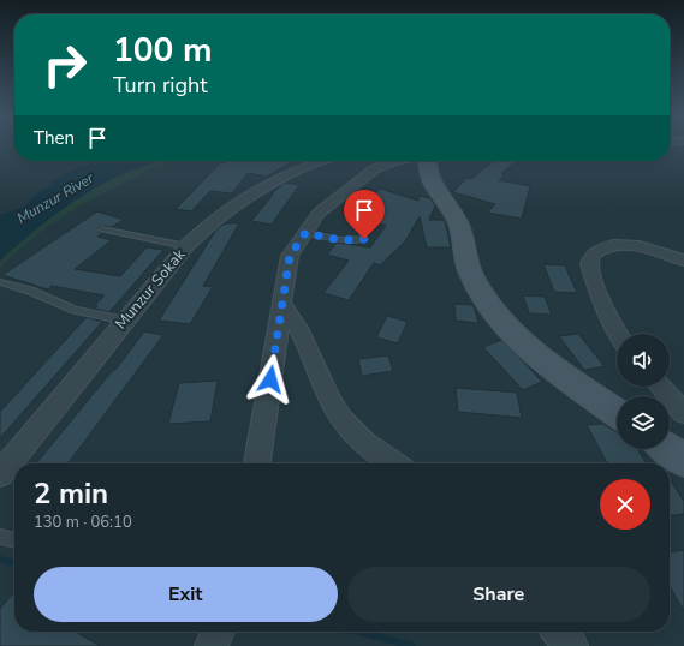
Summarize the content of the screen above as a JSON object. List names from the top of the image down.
{
  "streets": {
    "street": ["Munzur Sokak"]
  },
  "water": ["Munzur River"],
  "page": {
    "turn": ["100 m", "Turn right"],
    "then": "Then",
    "heading": ["2 min", "130 m · 06:10"],
    "buttons": ["Exit", "Share"]
  }
}
